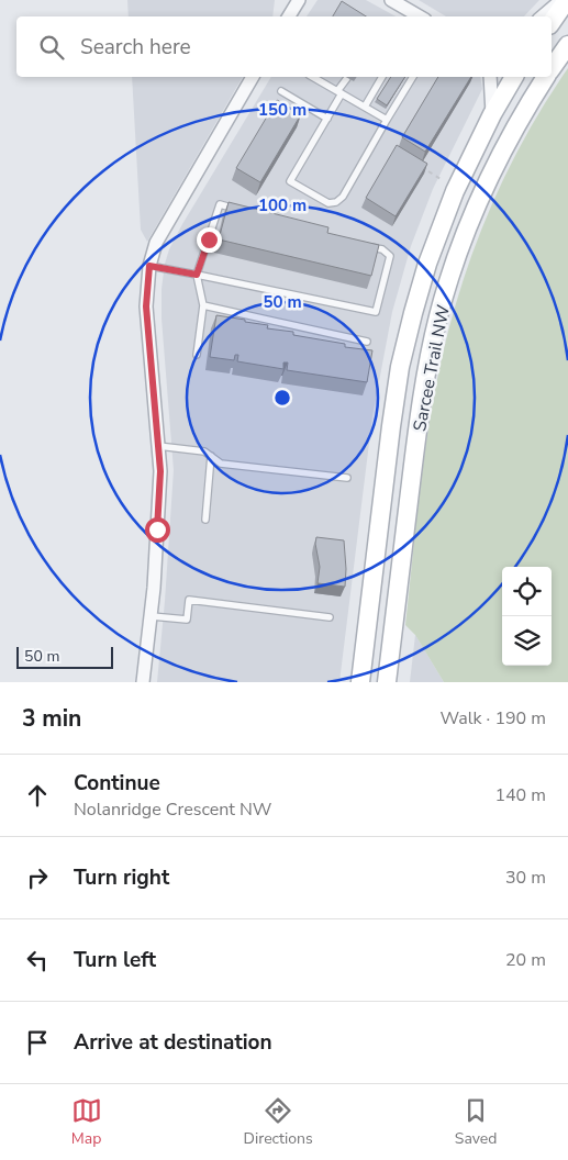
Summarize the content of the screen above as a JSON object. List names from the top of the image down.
{
  "streets": {
    "main road": ["Sarcee Trail NW"]
  },
  "scale_bar": "50 m",
  "page": {
    "search": "Search here",
    "scale": "50 m",
    "heading": ["3 min", "Walk · 190 m"],
    "list": [
      ["Continue", "Nolanridge Crescent NW", "140 m"],
      ["Turn right", "30 m"],
      ["Turn left", "20 m"],
      "Arrive at destination"
    ],
    "nav": ["Map", "Directions", "Saved"]
  },
  "rings": ["150 m", "100 m", "50 m"]
}
